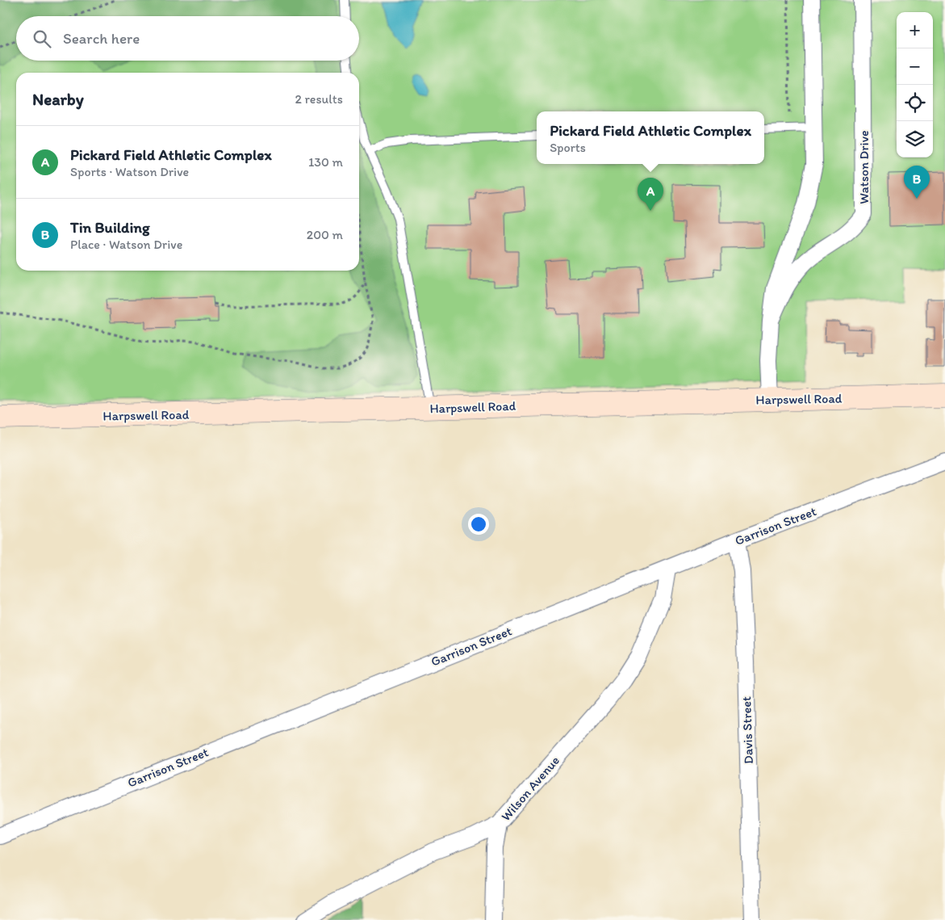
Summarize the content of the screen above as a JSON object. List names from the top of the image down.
{
  "streets": {
    "main road": ["Harpswell Road"],
    "street": [
      "Watson Drive",
      "Garrison Street",
      "Davis Street",
      "Wilson Avenue"
    ]
  },
  "crossings": [
    ["Watson Drive", "Harpswell Road"],
    ["Garrison Street", "Davis Street"],
    ["Garrison Street", "Wilson Avenue"]
  ],
  "page": {
    "map_buttons": ["+", "−"],
    "search": "Search here",
    "heading": ["Nearby", "2 results"],
    "popup": ["Pickard Field Athletic Complex", "Sports"],
    "list": [
      {
        "mark": "A",
        "name": "Pickard Field Athletic Complex",
        "note": "Sports · Watson Drive",
        "value": "130 m"
      },
      {
        "mark": "B",
        "name": "Tin Building",
        "note": "Place · Watson Drive",
        "value": "200 m"
      }
    ],
    "pins": ["B", "A"]
  }
}
